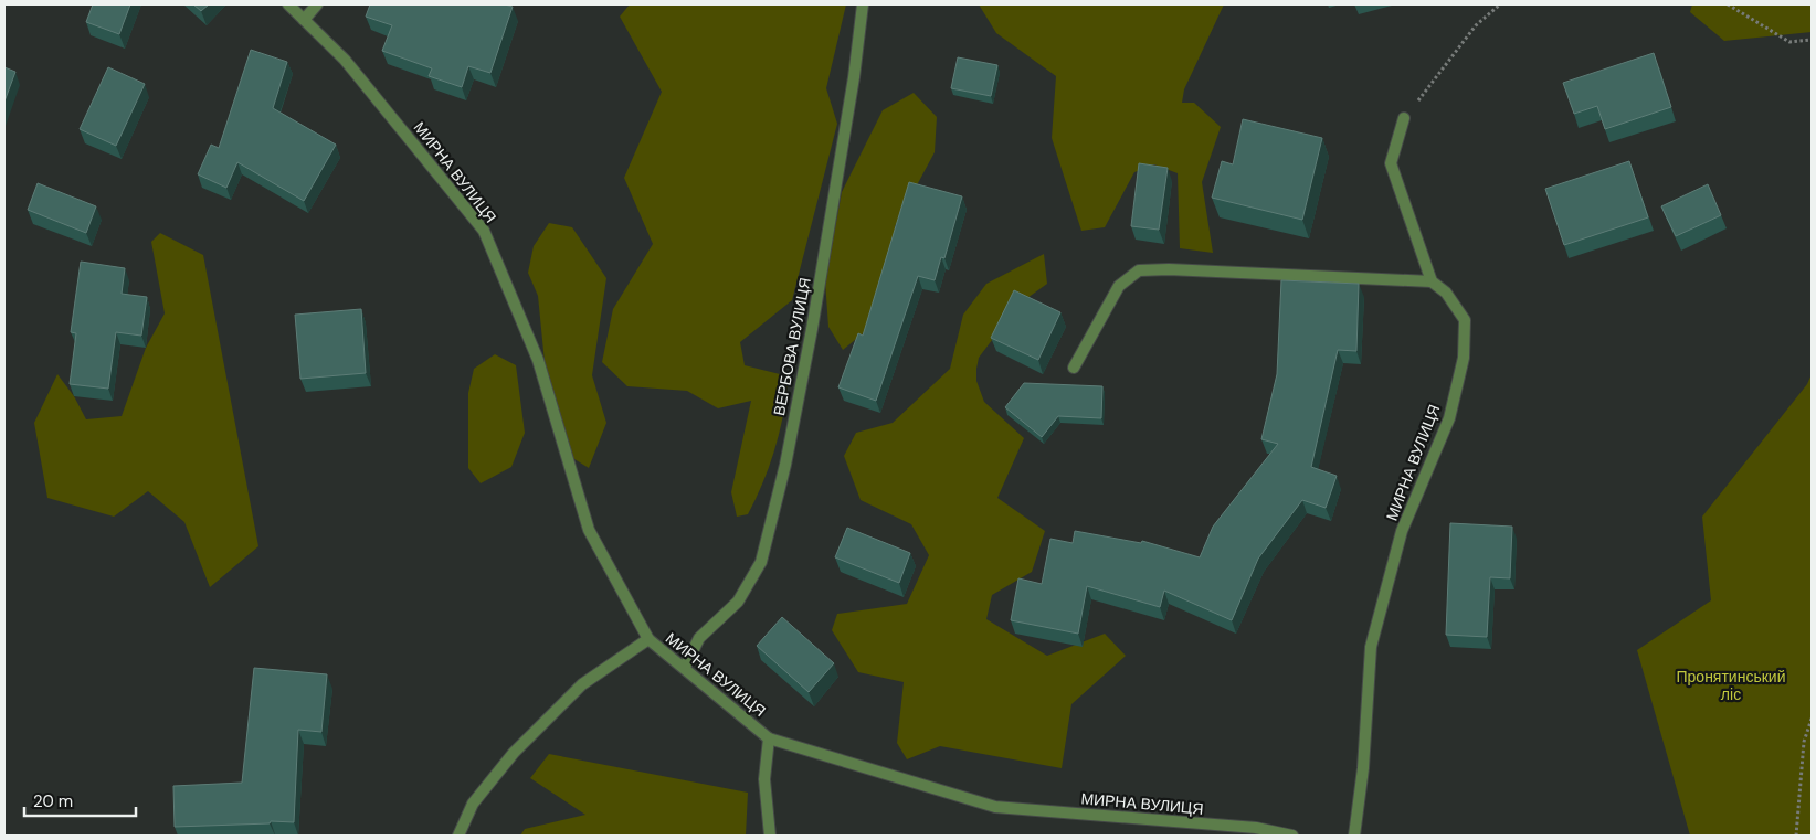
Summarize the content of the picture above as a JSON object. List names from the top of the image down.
{
  "streets": {
    "street": ["МИРНА ВУЛИЦЯ", "ВЕРБОВА ВУЛИЦЯ"]
  },
  "crossings": [
    ["МИРНА ВУЛИЦЯ", "ВЕРБОВА ВУЛИЦЯ"]
  ],
  "parks": ["Пронятинський ліс"],
  "scale_bar": "20 m"
}
